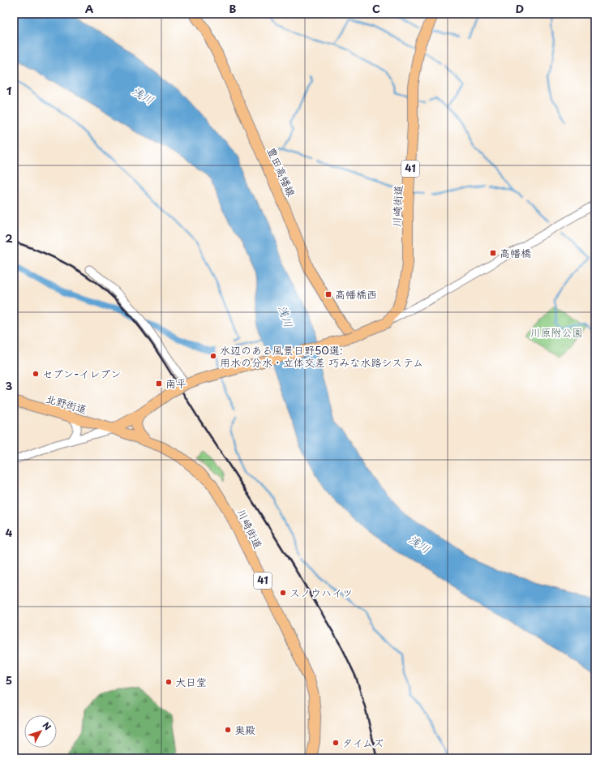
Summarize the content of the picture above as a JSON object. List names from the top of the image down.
{
  "streets": {
    "main road": [
      "41",
      "豊田高幡線",
      "川崎街道",
      "北野街道"
    ]
  },
  "crossings": [
    ["川崎街道", "北野街道"]
  ],
  "water": ["浅川"],
  "parks": ["川原附公園"],
  "places": {
    "transit": ["高幡橋", "高幡橋西", "南平"],
    "other": [
      "水辺のある風景日野50選: 用水の分水・立体交差 巧みな水路システム",
      "セブン-イレブン",
      "スノウハイツ",
      "大日堂",
      "奥殿",
      "タイムズ"
    ]
  },
  "north": "top right",
  "grid": {
    "columns": [
      "A",
      "B",
      "C",
      "D"
    ],
    "rows": [
      "1",
      "2",
      "3",
      "4",
      "5"
    ]
  }
}
